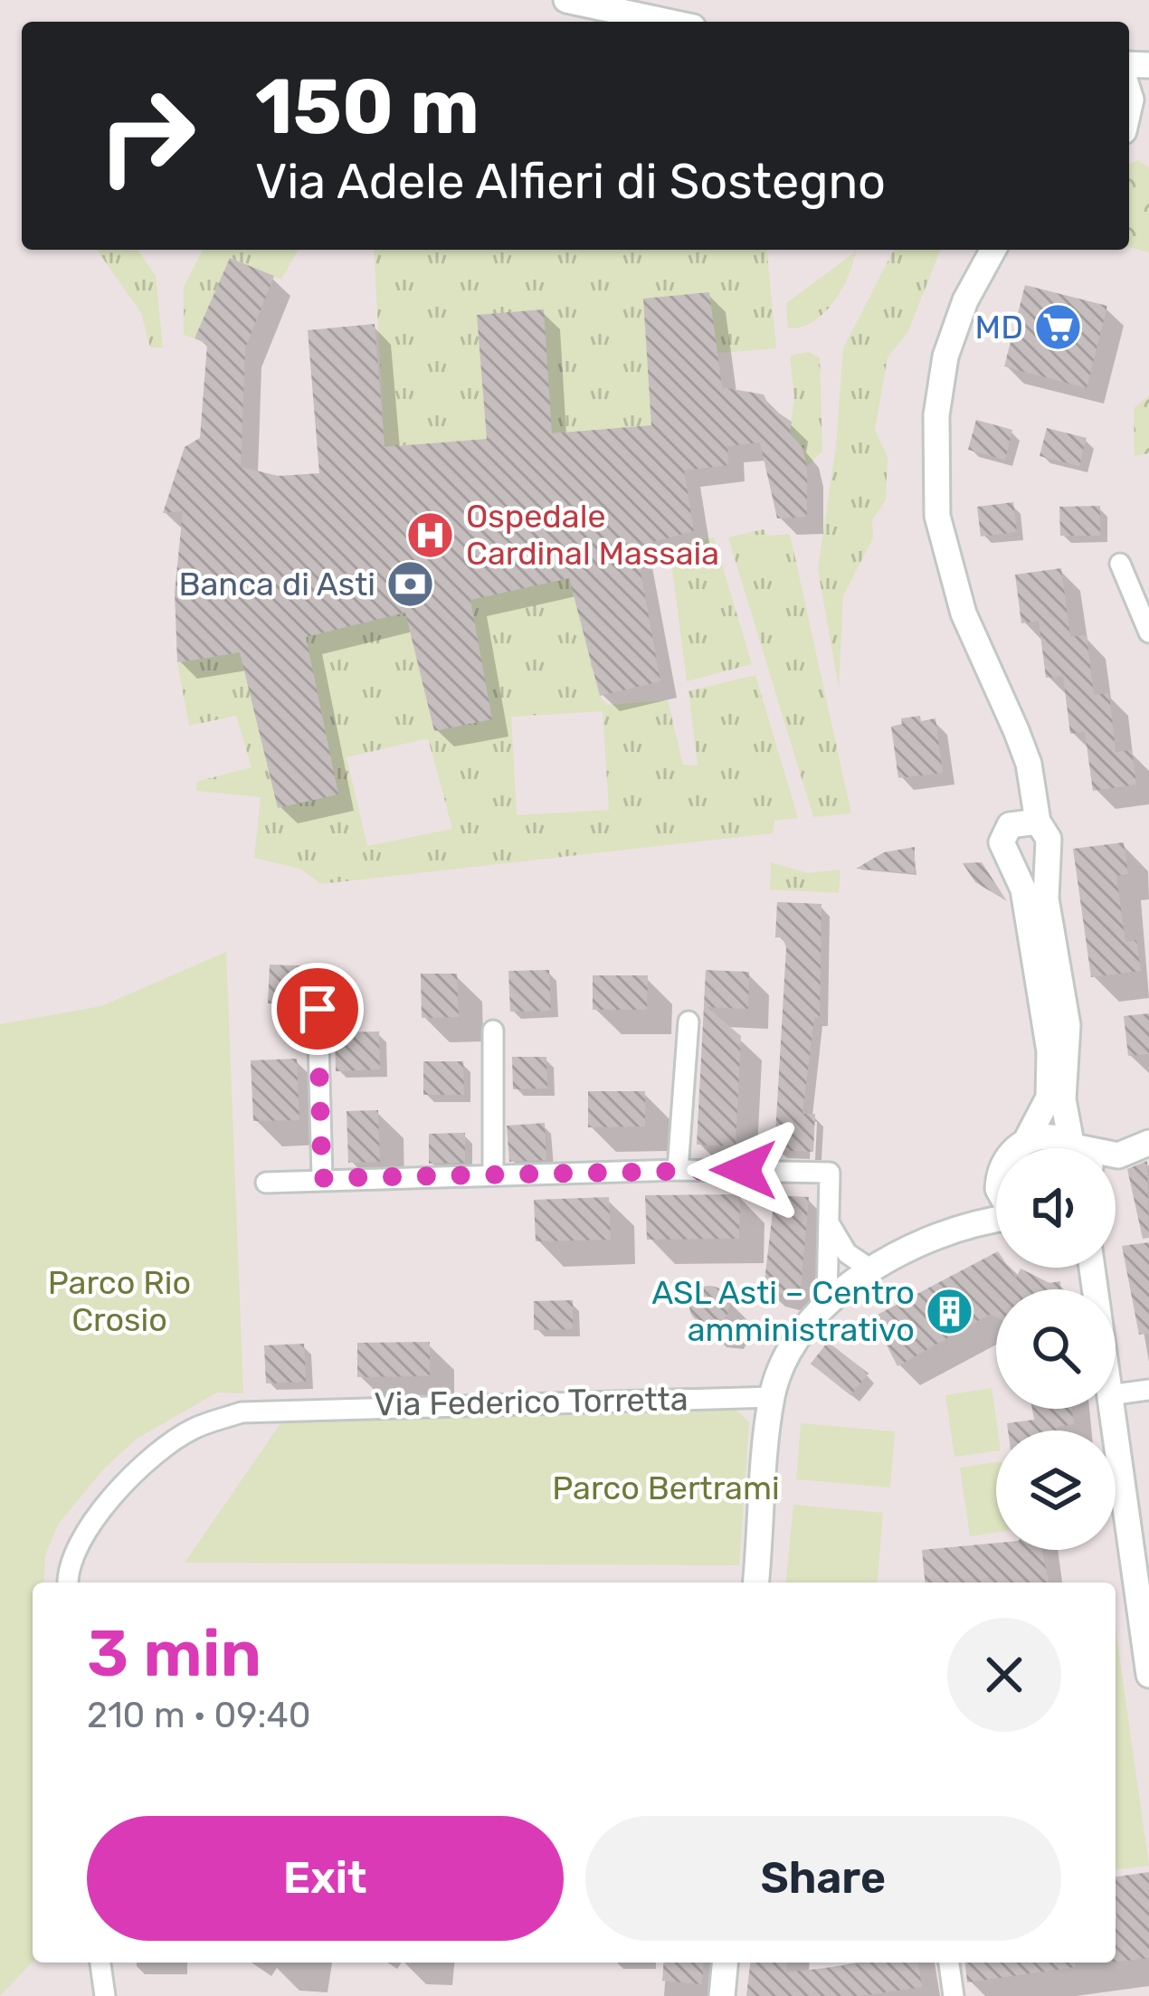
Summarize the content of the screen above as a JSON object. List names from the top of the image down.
{
  "streets": {
    "street": ["Via Federico Torretta"]
  },
  "parks": ["Parco Rio Crosio", "Parco Bertrami"],
  "places": {
    "supermarket": ["MD"],
    "hospital": ["Ospedale Cardinal Massaia"],
    "bank": ["Banca di Asti"],
    "building": ["ASL Asti – Centro amministrativo"]
  },
  "page": {
    "turn": ["150 m", "Via Adele Alfieri di Sostegno"],
    "heading": ["3 min", "210 m · 09:40"],
    "buttons": ["Exit", "Share"]
  }
}
